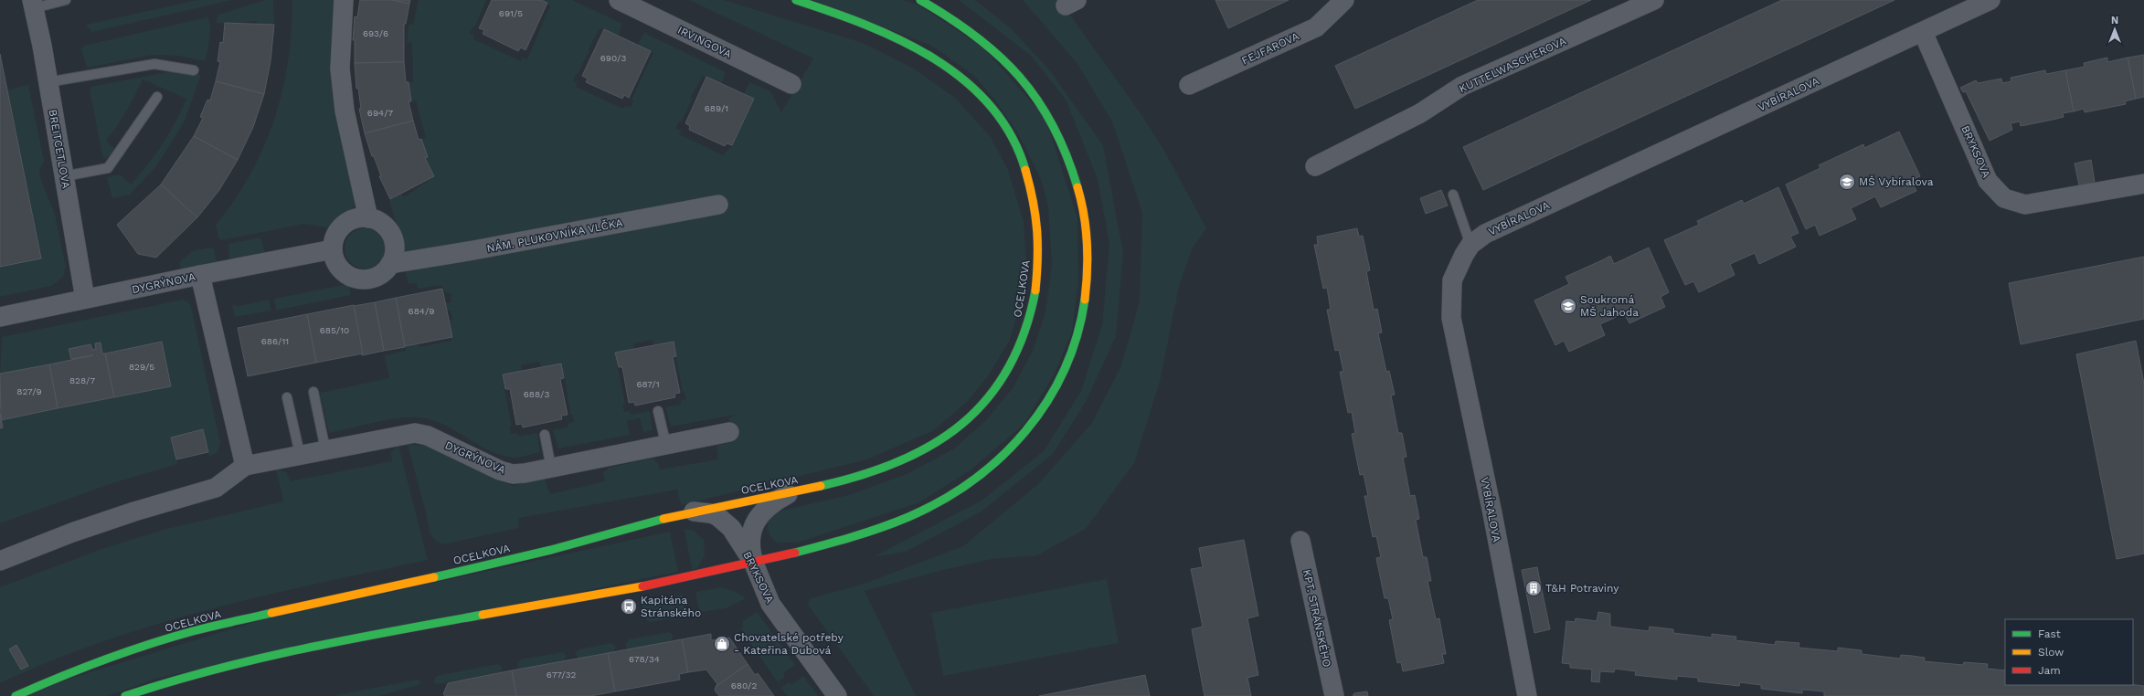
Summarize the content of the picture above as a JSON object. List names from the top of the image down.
{
  "streets": {
    "street": [
      "IRVINGOVA",
      "FEJFAROVA",
      "KUTTELWASCHEROVA",
      "VYBÍRALOVA",
      "BREITCETLOVA",
      "BRYKSOVA",
      "NÁM. PLUKOVNÍKA VLČKA",
      "DYGRÝNOVA",
      "OCELKOVA",
      "KPT. STRÁNSKÉHO"
    ]
  },
  "crossings": [
    ["VYBÍRALOVA", "BRYKSOVA"],
    ["BREITCETLOVA", "DYGRÝNOVA"],
    ["BRYKSOVA", "OCELKOVA"]
  ],
  "places": {
    "school or university": ["MŠ Vybíralova", "Soukromá MŠ Jahoda"],
    "building": ["T&H Potraviny"],
    "bus stop": ["Kapitána Stránského"],
    "shop": ["Chovatelské potřeby - Kateřina Dubová"]
  },
  "house_numbers": [
    "691/5",
    "693/6",
    "690/3",
    "689/1",
    "694/7",
    "684/9",
    "685/10",
    "686/11",
    "829/5",
    "828/7",
    "687/1",
    "827/9",
    "688/3",
    "678/34",
    "677/32",
    "680/2"
  ],
  "legend": ["Fast", "Slow", "Jam"],
  "north": "top"
}
